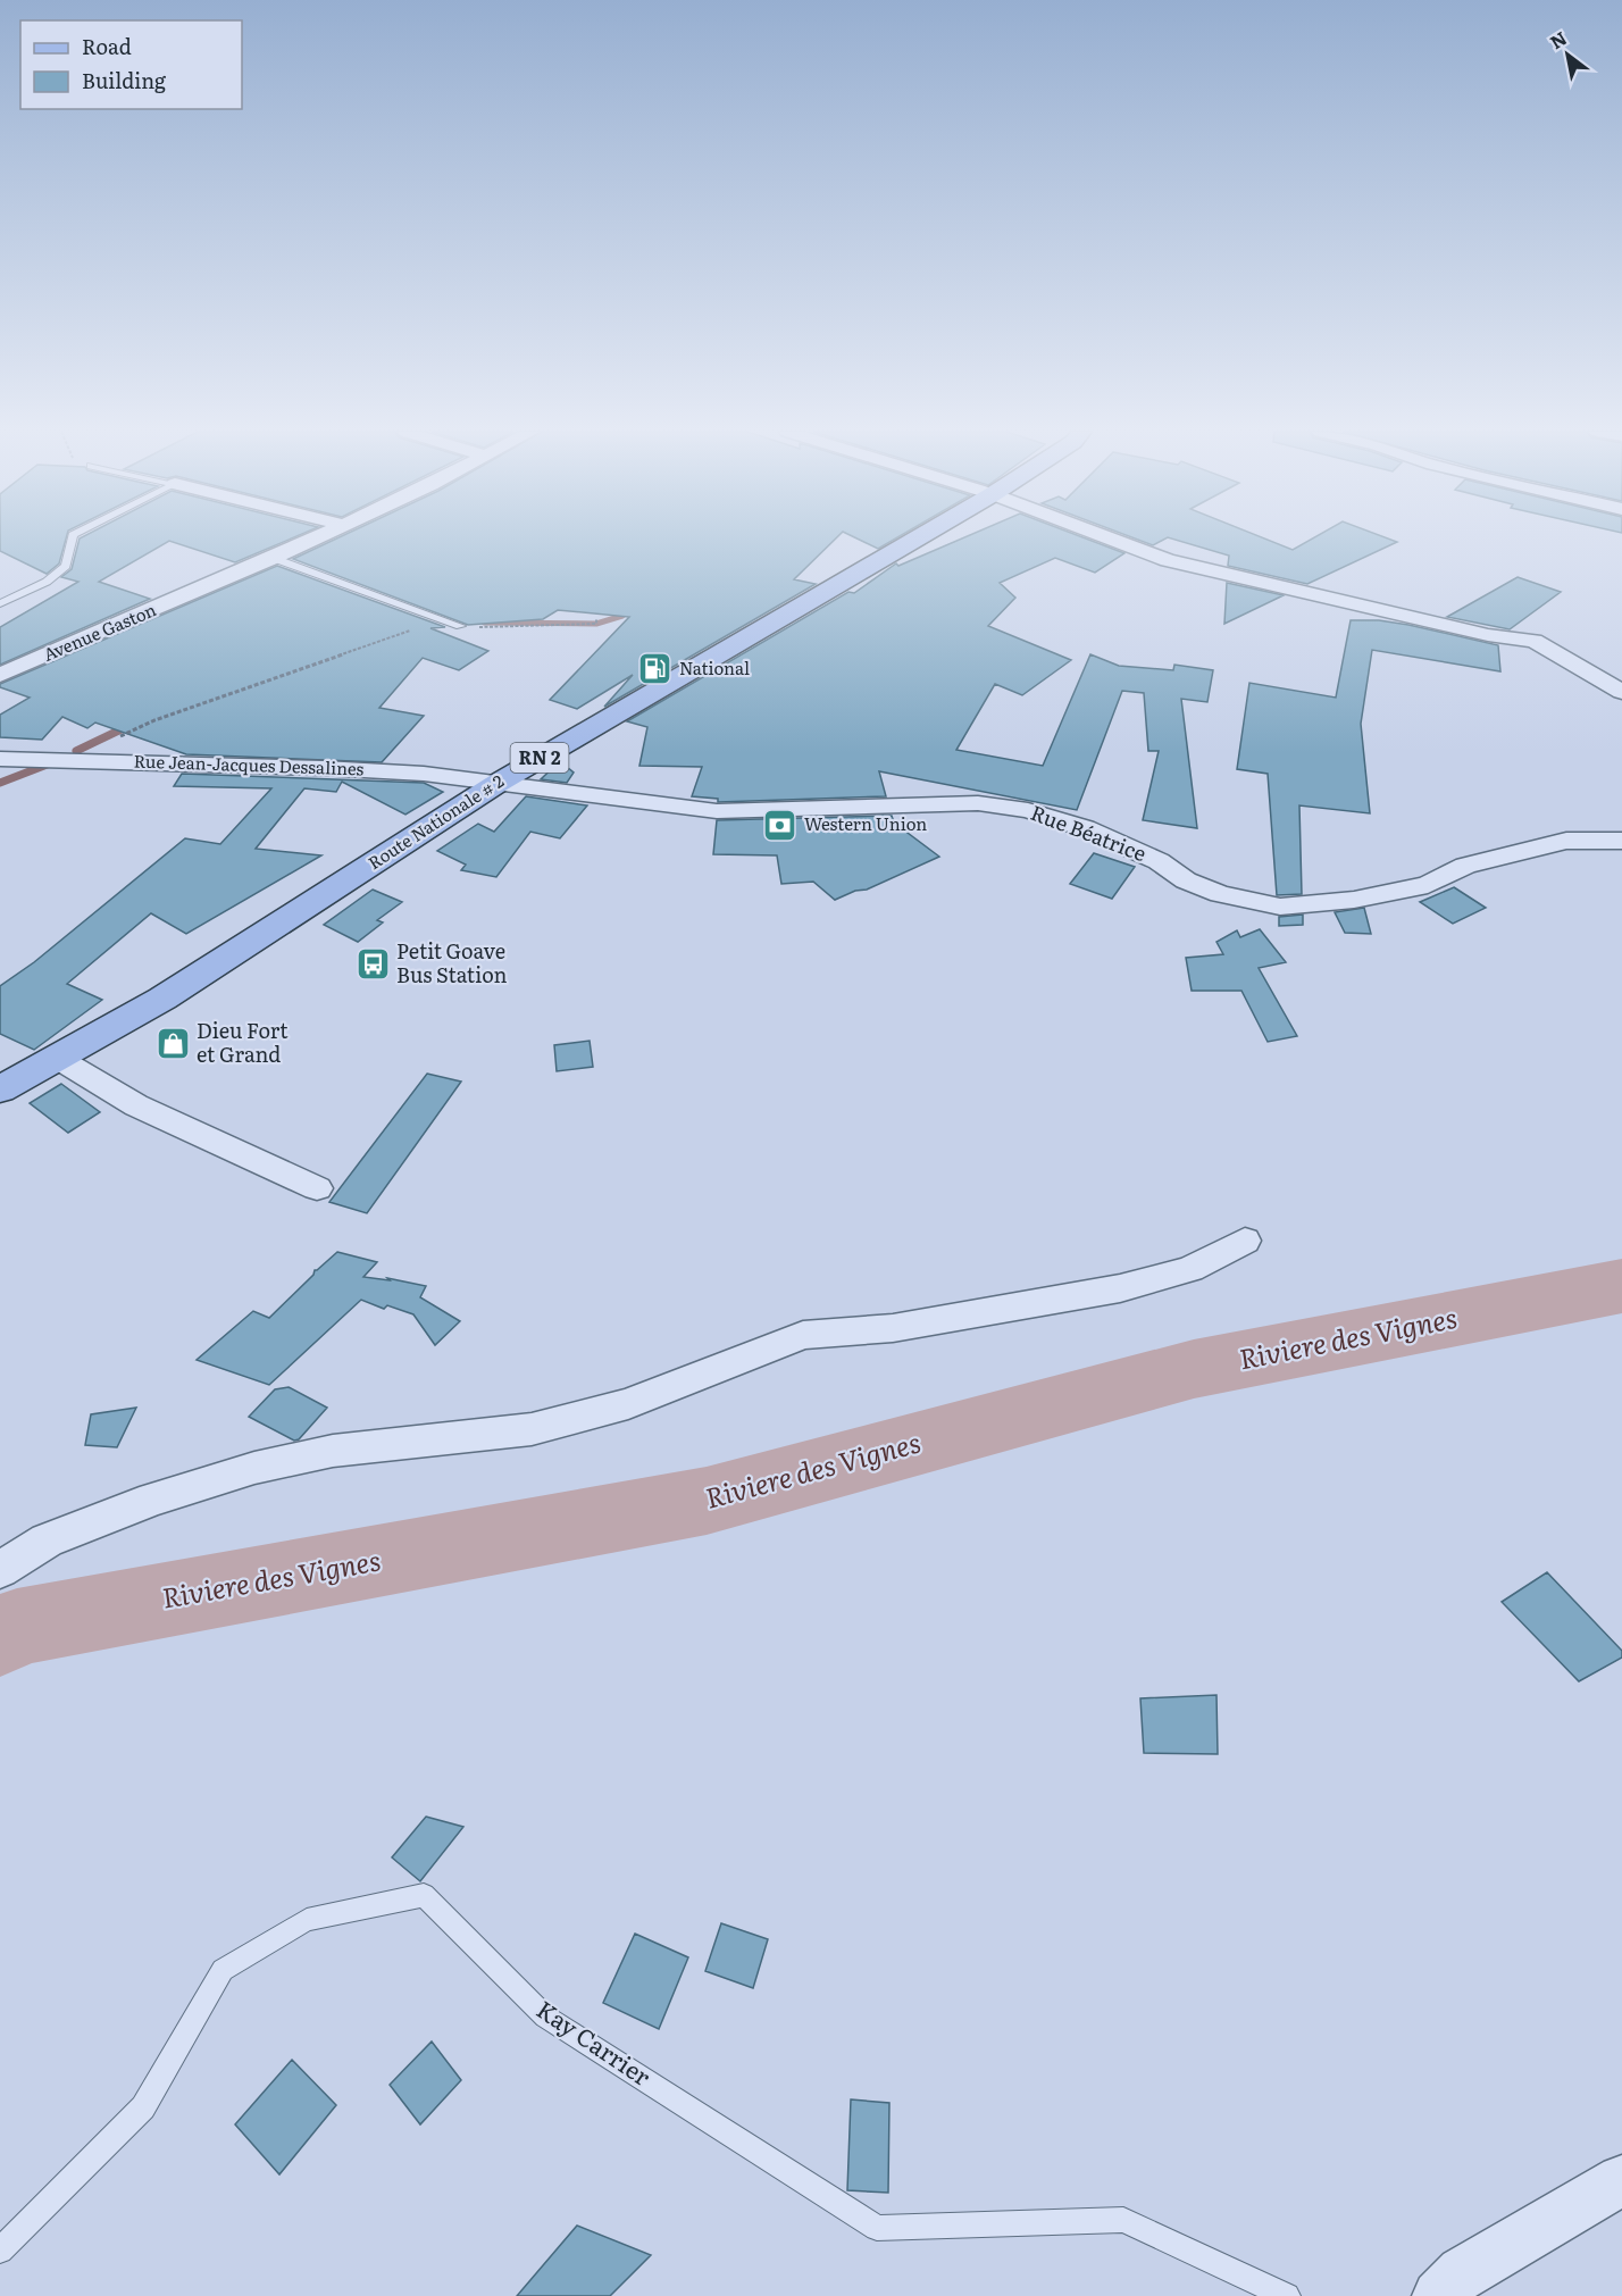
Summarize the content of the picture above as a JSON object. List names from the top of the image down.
{
  "streets": {
    "main road": ["RN 2", "Route Nationale # 2"],
    "street": ["Avenue Gaston", "Rue Jean-Jacques Dessalines", "Rue Béatrice"],
    "lane": ["Kay Carrier"]
  },
  "crossings": [
    ["Rue Jean-Jacques Dessalines", "Route Nationale # 2"],
    ["Rue Jean-Jacques Dessalines", "Rue Béatrice"],
    ["Route Nationale # 2", "Rue Béatrice"]
  ],
  "water": ["Riviere des Vignes"],
  "places": {
    "fuel station": ["National"],
    "bank": ["Western Union"],
    "bus stop": ["Petit Goave Bus Station"],
    "shop": ["Dieu Fort et Grand"]
  },
  "legend": ["Road", "Building"],
  "north": "top left"
}
